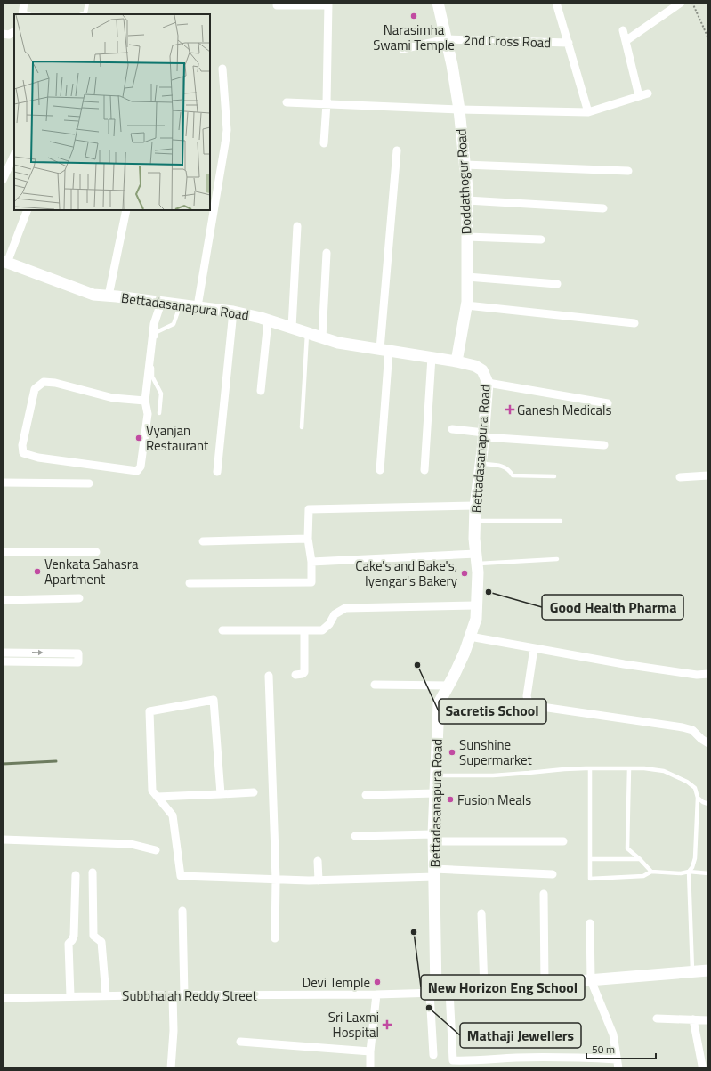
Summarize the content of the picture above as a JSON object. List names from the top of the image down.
{
  "streets": {
    "street": [
      "2nd Cross Road",
      "Doddathogur Road",
      "Bettadasanapura Road",
      "Subbhaiah Reddy Street"
    ]
  },
  "crossings": [
    ["2nd Cross Road", "Doddathogur Road"],
    ["Doddathogur Road", "Bettadasanapura Road"],
    ["Bettadasanapura Road", "Subbhaiah Reddy Street"]
  ],
  "places": {
    "other": [
      "Narasimha Swami Temple",
      "Vyanjan Restaurant",
      "Venkata Sahasra Apartment",
      "Cake's and Bake's, Iyengar's Bakery",
      "Good Health Pharma",
      "Sacretis School",
      "Sunshine Supermarket",
      "Fusion Meals",
      "New Horizon Eng School",
      "Devi Temple",
      "Mathaji Jewellers"
    ],
    "health": ["Ganesh Medicals", "Sri Laxmi Hospital"]
  },
  "scale_bar": "50 m"
}
